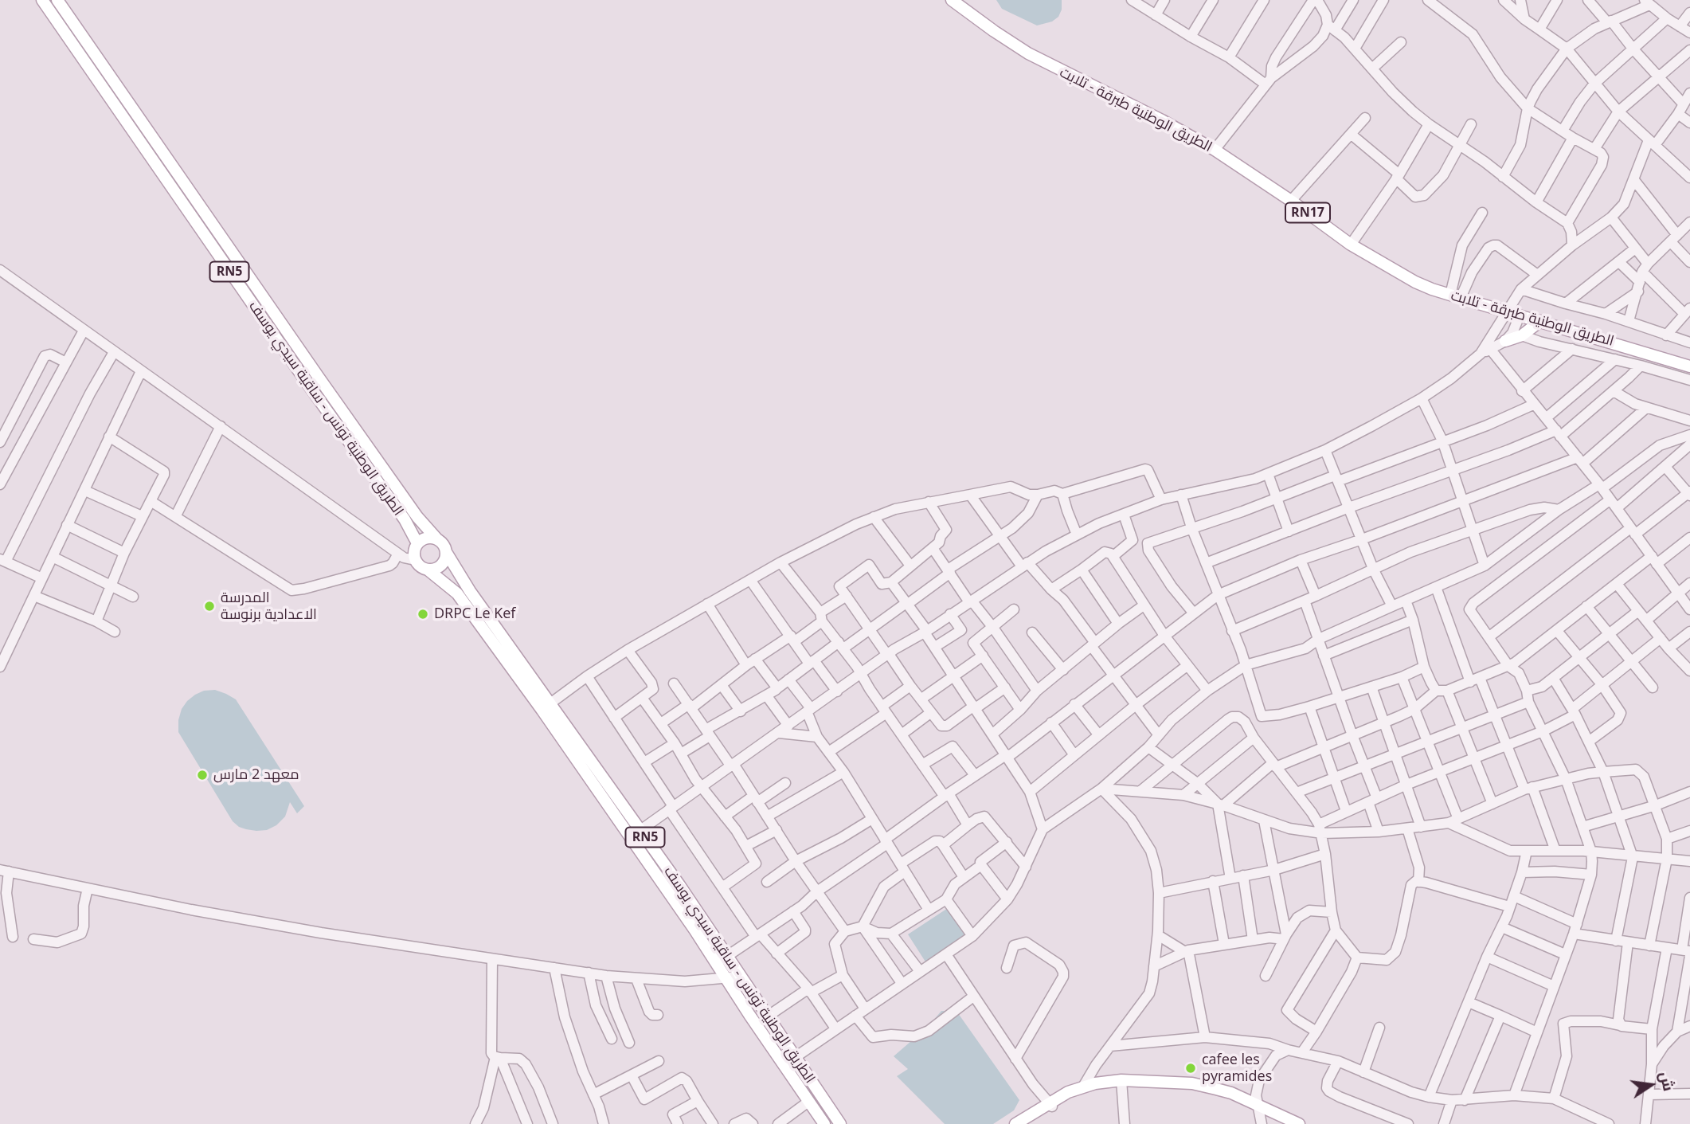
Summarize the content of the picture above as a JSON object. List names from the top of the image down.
{
  "streets": {
    "main road": [
      "الطريق الوطنية طبرقة - تلابت",
      "RN17",
      "RN5",
      "الطريق الوطنية تونس - ساقية سيدي يوسف"
    ]
  },
  "crossings": [
    ["RN5", "الطريق الوطنية تونس - ساقية سيدي يوسف"]
  ],
  "places": [
    "المدرسة الاعدادية برنوسة",
    "DRPC Le Kef",
    "معهد 2 مارس",
    "cafee les pyramides"
  ],
  "north": "right"
}
